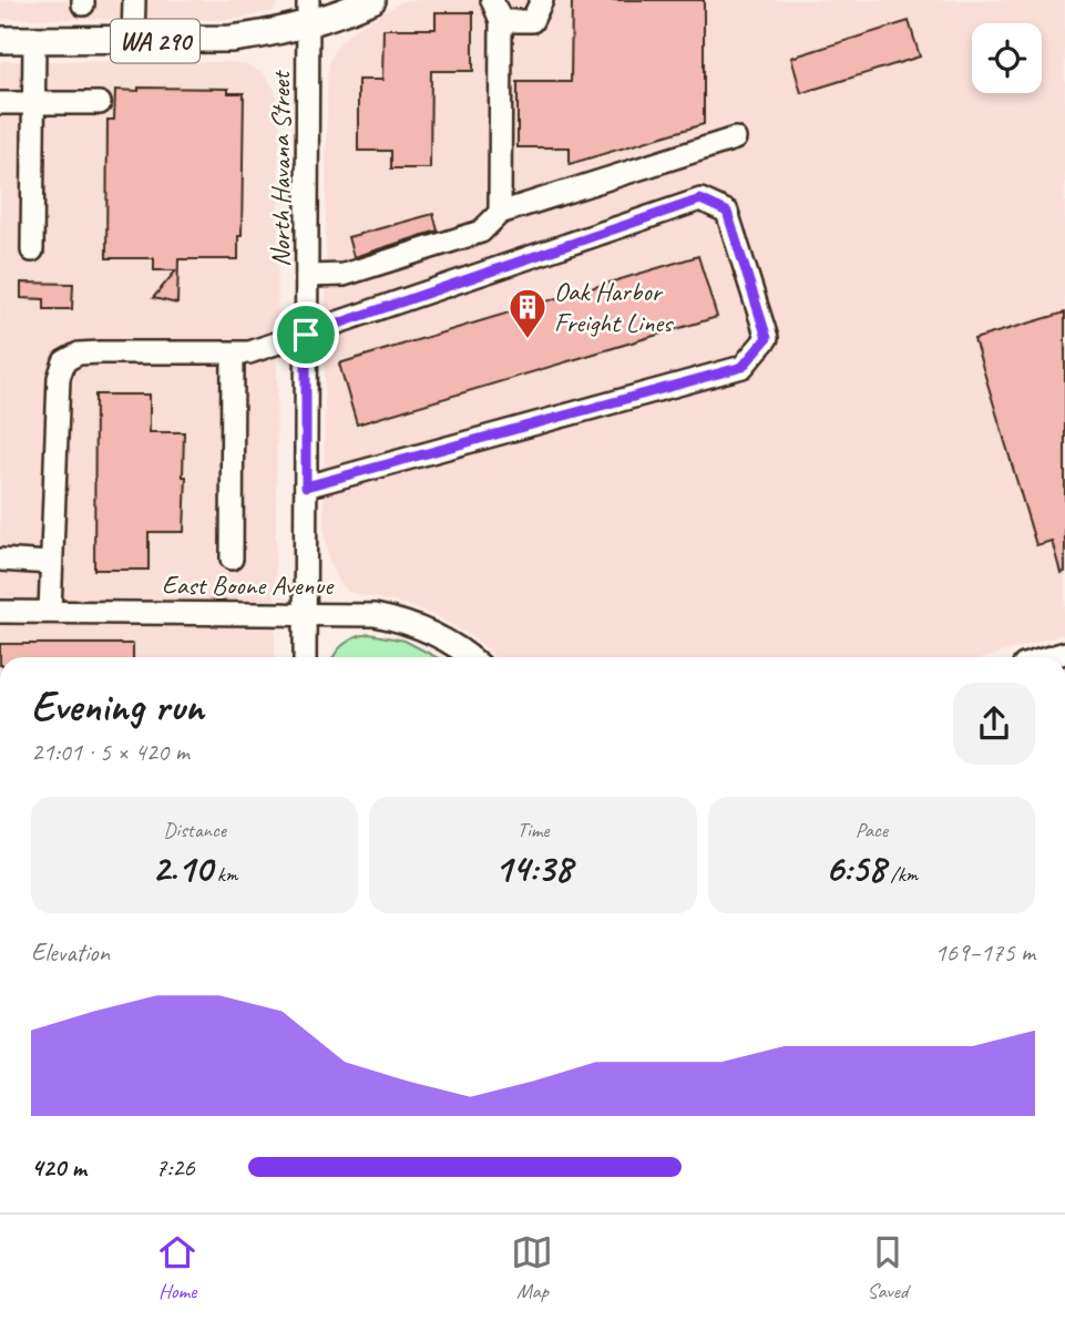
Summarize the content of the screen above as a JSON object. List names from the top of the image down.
{
  "streets": {
    "main road": ["WA 290"],
    "street": ["North Havana Street", "East Boone Avenue"]
  },
  "crossings": [
    ["WA 290", "North Havana Street"],
    ["North Havana Street", "East Boone Avenue"]
  ],
  "places": {
    "building": ["Oak Harbor Freight Lines"]
  },
  "page": {
    "heading": ["Evening run", "21:01 · 5 × 420 m"],
    "stats": [
      ["Distance", "2.10 km"],
      ["Time", "14:38"],
      ["Pace", "6:58 /km"]
    ],
    "chart": ["Elevation", "169–175 m"],
    "list": [
      {
        "name": "420 m",
        "note": "7:26"
      }
    ],
    "tabs": ["Home", "Map", "Saved"]
  }
}
